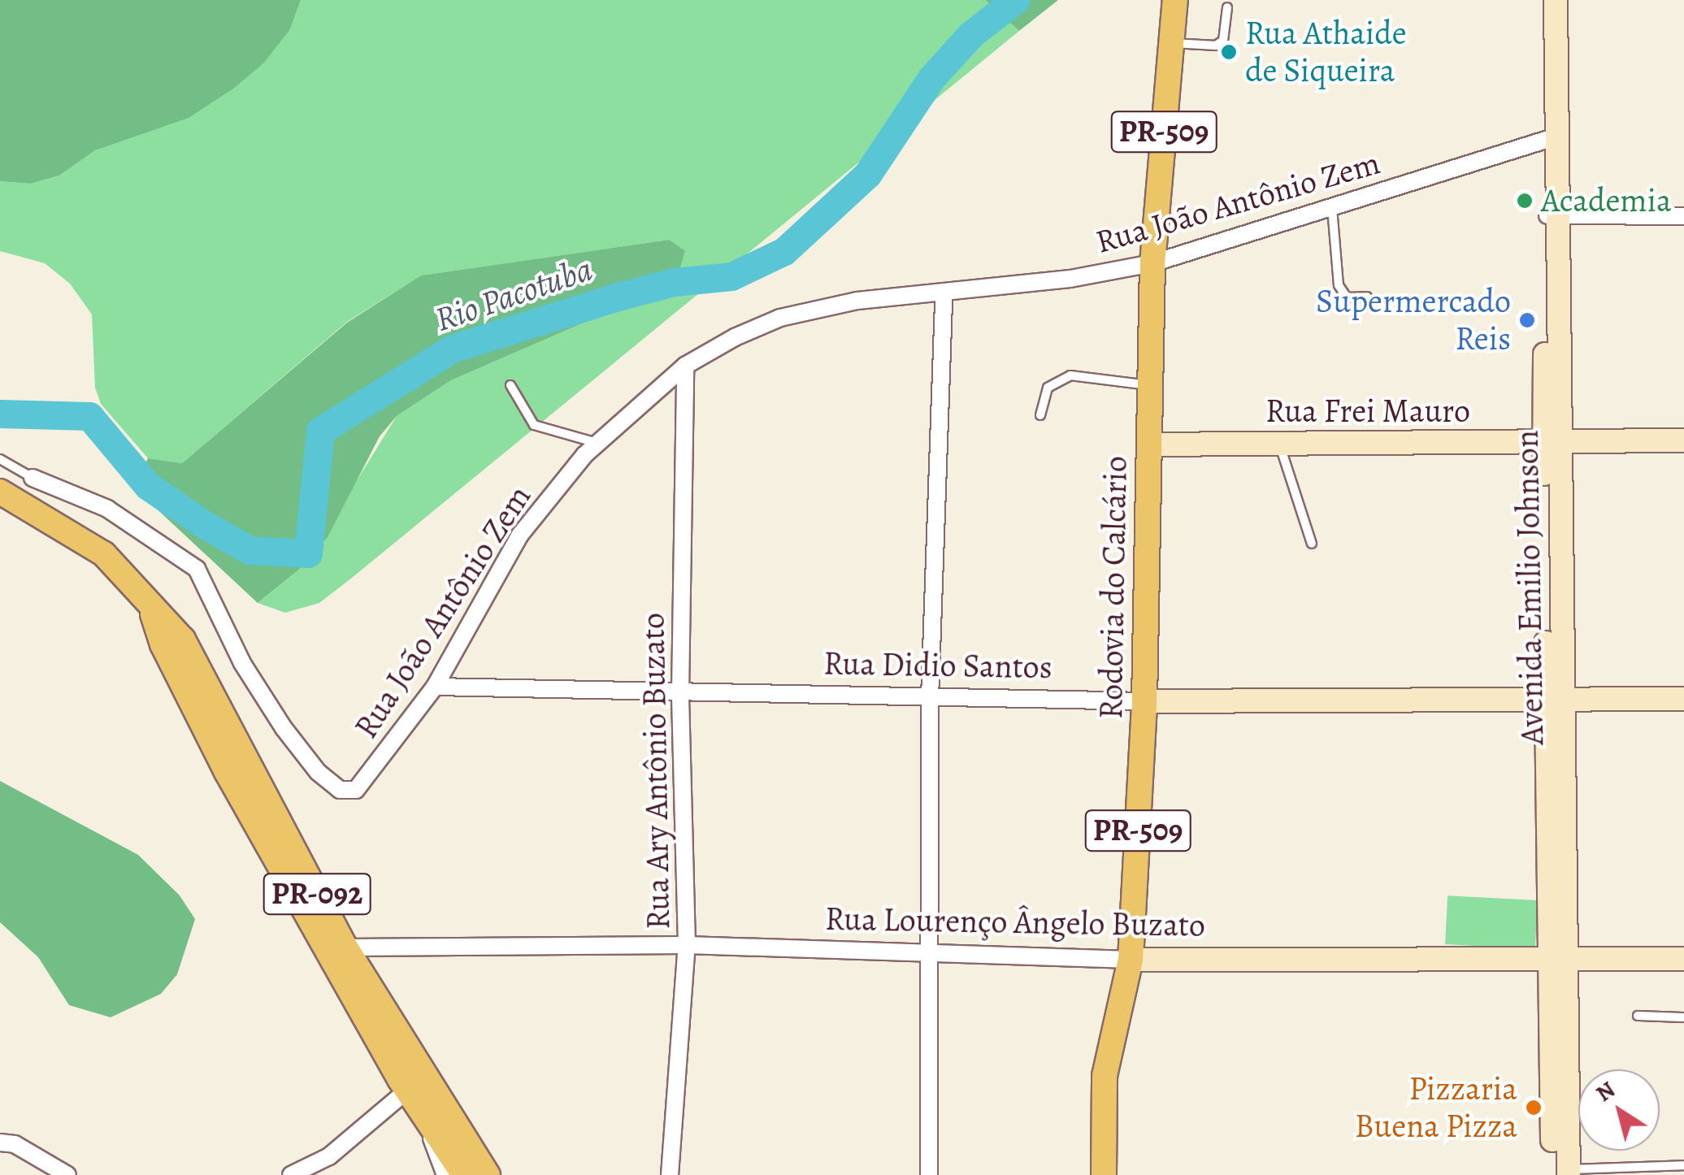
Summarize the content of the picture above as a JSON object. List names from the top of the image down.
{
  "streets": {
    "main road": ["PR-509", "Rodovia do Calcário", "PR-092"],
    "street": [
      "Rua João Antônio Zem",
      "Rua Frei Mauro",
      "Avenida Emilio Johnson",
      "Rua Didio Santos",
      "Rua Ary Antônio Buzato",
      "Rua Lourenço Ângelo Buzato"
    ]
  },
  "crossings": [
    ["Rua João Antônio Zem", "Rodovia do Calcário"],
    ["Rua João Antônio Zem", "Avenida Emilio Johnson"],
    ["Rua João Antônio Zem", "Rua Didio Santos"],
    ["Rua João Antônio Zem", "Rua Ary Antônio Buzato"],
    ["Rua Frei Mauro", "Rodovia do Calcário"],
    ["Rua Frei Mauro", "Avenida Emilio Johnson"],
    ["Rodovia do Calcário", "Rua Didio Santos"],
    ["Rodovia do Calcário", "Rua Lourenço Ângelo Buzato"],
    ["Avenida Emilio Johnson", "Rua Didio Santos"],
    ["Avenida Emilio Johnson", "Rua Lourenço Ângelo Buzato"],
    ["Rua Didio Santos", "Rua Ary Antônio Buzato"],
    ["Rua Ary Antônio Buzato", "Rua Lourenço Ângelo Buzato"],
    ["PR-092", "Rua Lourenço Ângelo Buzato"]
  ],
  "water": ["Rio Pacotuba"],
  "places": [
    "Rua Athaide de Siqueira",
    "Academia",
    "Supermercado Reis",
    "Pizzaria Buena Pizza"
  ],
  "north": "top left"
}
